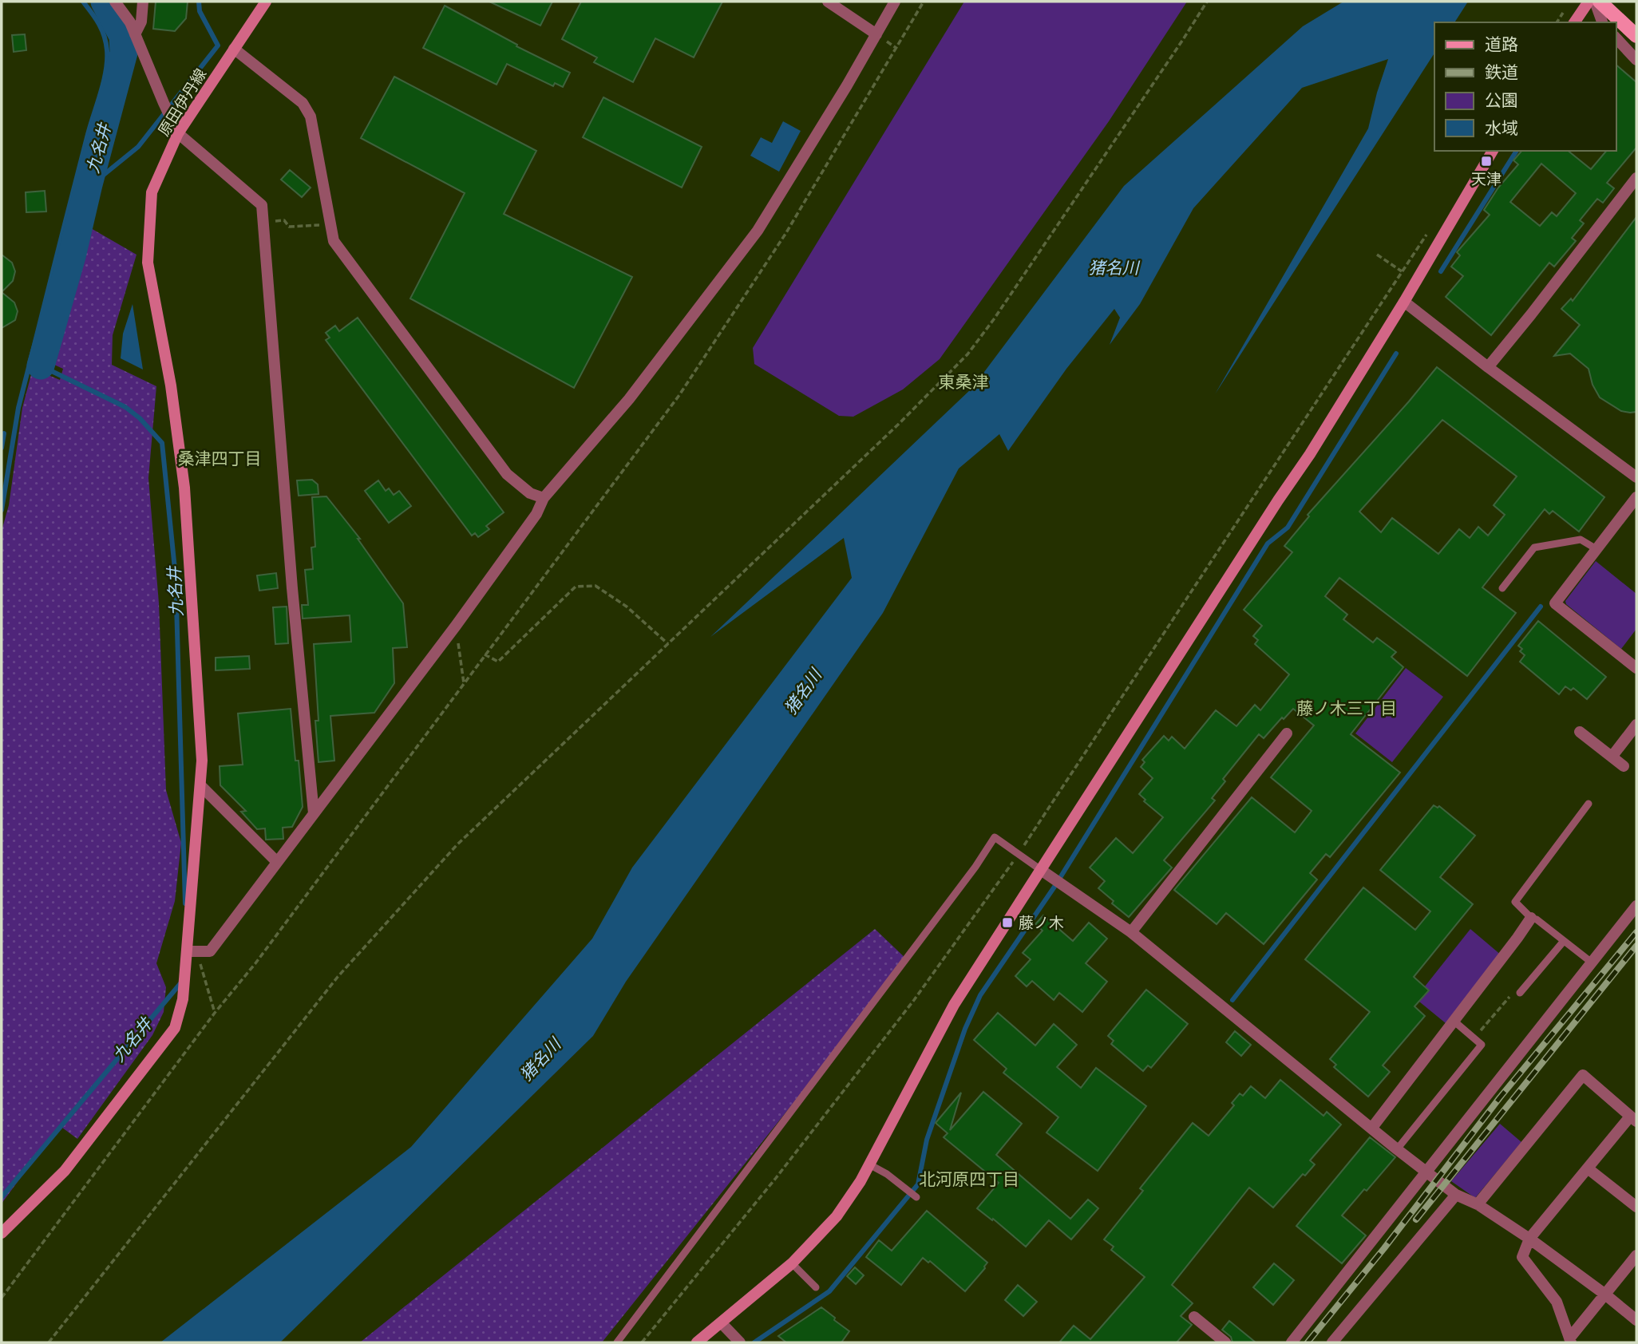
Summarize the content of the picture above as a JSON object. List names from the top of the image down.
{
  "streets": {
    "street": ["原田伊丹線"]
  },
  "districts": [
    "東桑津",
    "桑津四丁目",
    "藤ノ木三丁目",
    "北河原四丁目"
  ],
  "water": ["九名井", "猪名川"],
  "places": {
    "transit": ["天津", "藤ノ木"]
  },
  "legend": [
    "道路",
    "鉄道",
    "公園",
    "水域"
  ]
}
